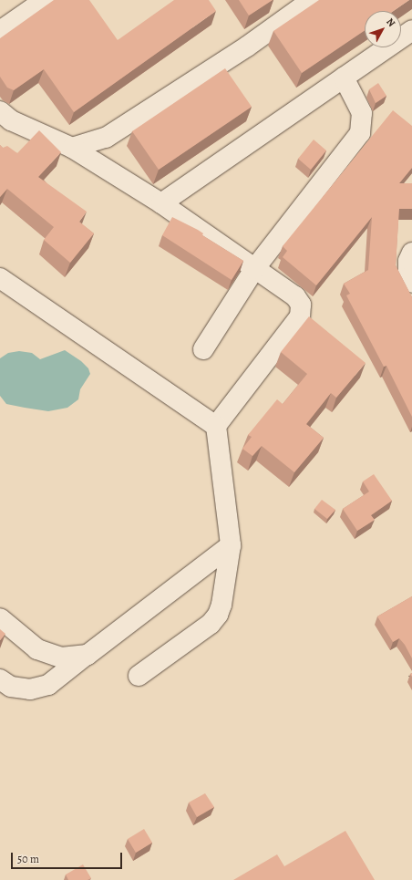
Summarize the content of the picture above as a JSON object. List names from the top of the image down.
{
  "scale_bar": "50 m",
  "north": "top right"
}
